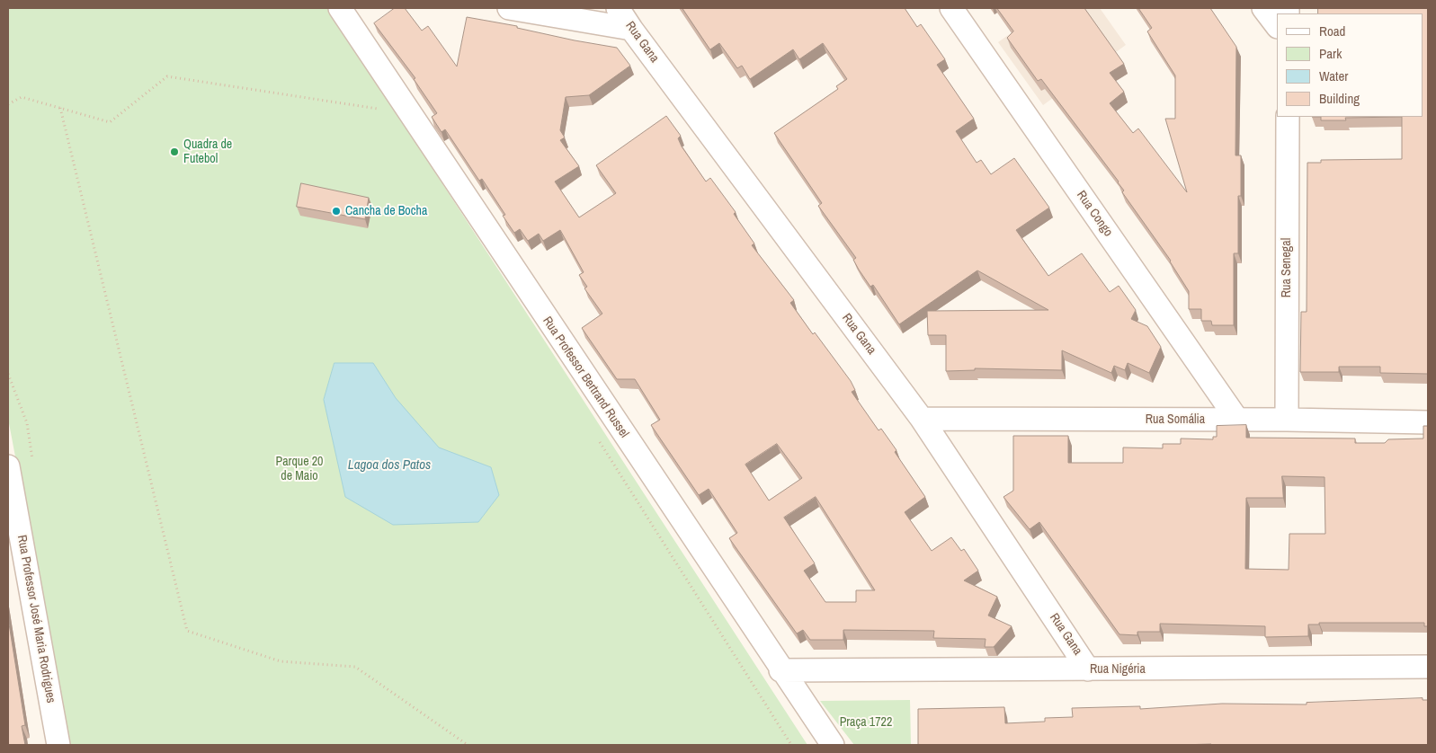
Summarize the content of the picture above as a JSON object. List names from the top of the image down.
{
  "streets": {
    "street": [
      "Rua Gana",
      "Rua Congo",
      "Rua Senegal",
      "Rua Professor Bertrand Russel",
      "Rua Somália",
      "Rua Professor José Maria Rodrigues",
      "Rua Nigéria"
    ]
  },
  "crossings": [
    ["Rua Gana", "Rua Somália"],
    ["Rua Gana", "Rua Nigéria"],
    ["Rua Congo", "Rua Somália"],
    ["Rua Senegal", "Rua Somália"],
    ["Rua Professor Bertrand Russel", "Rua Nigéria"]
  ],
  "water": ["Lagoa dos Patos"],
  "parks": ["Parque 20 de Maio", "Praça 1722"],
  "places": ["Quadra de Futebol", "Cancha de Bocha"],
  "legend": [
    "Road",
    "Park",
    "Water",
    "Building"
  ]
}
